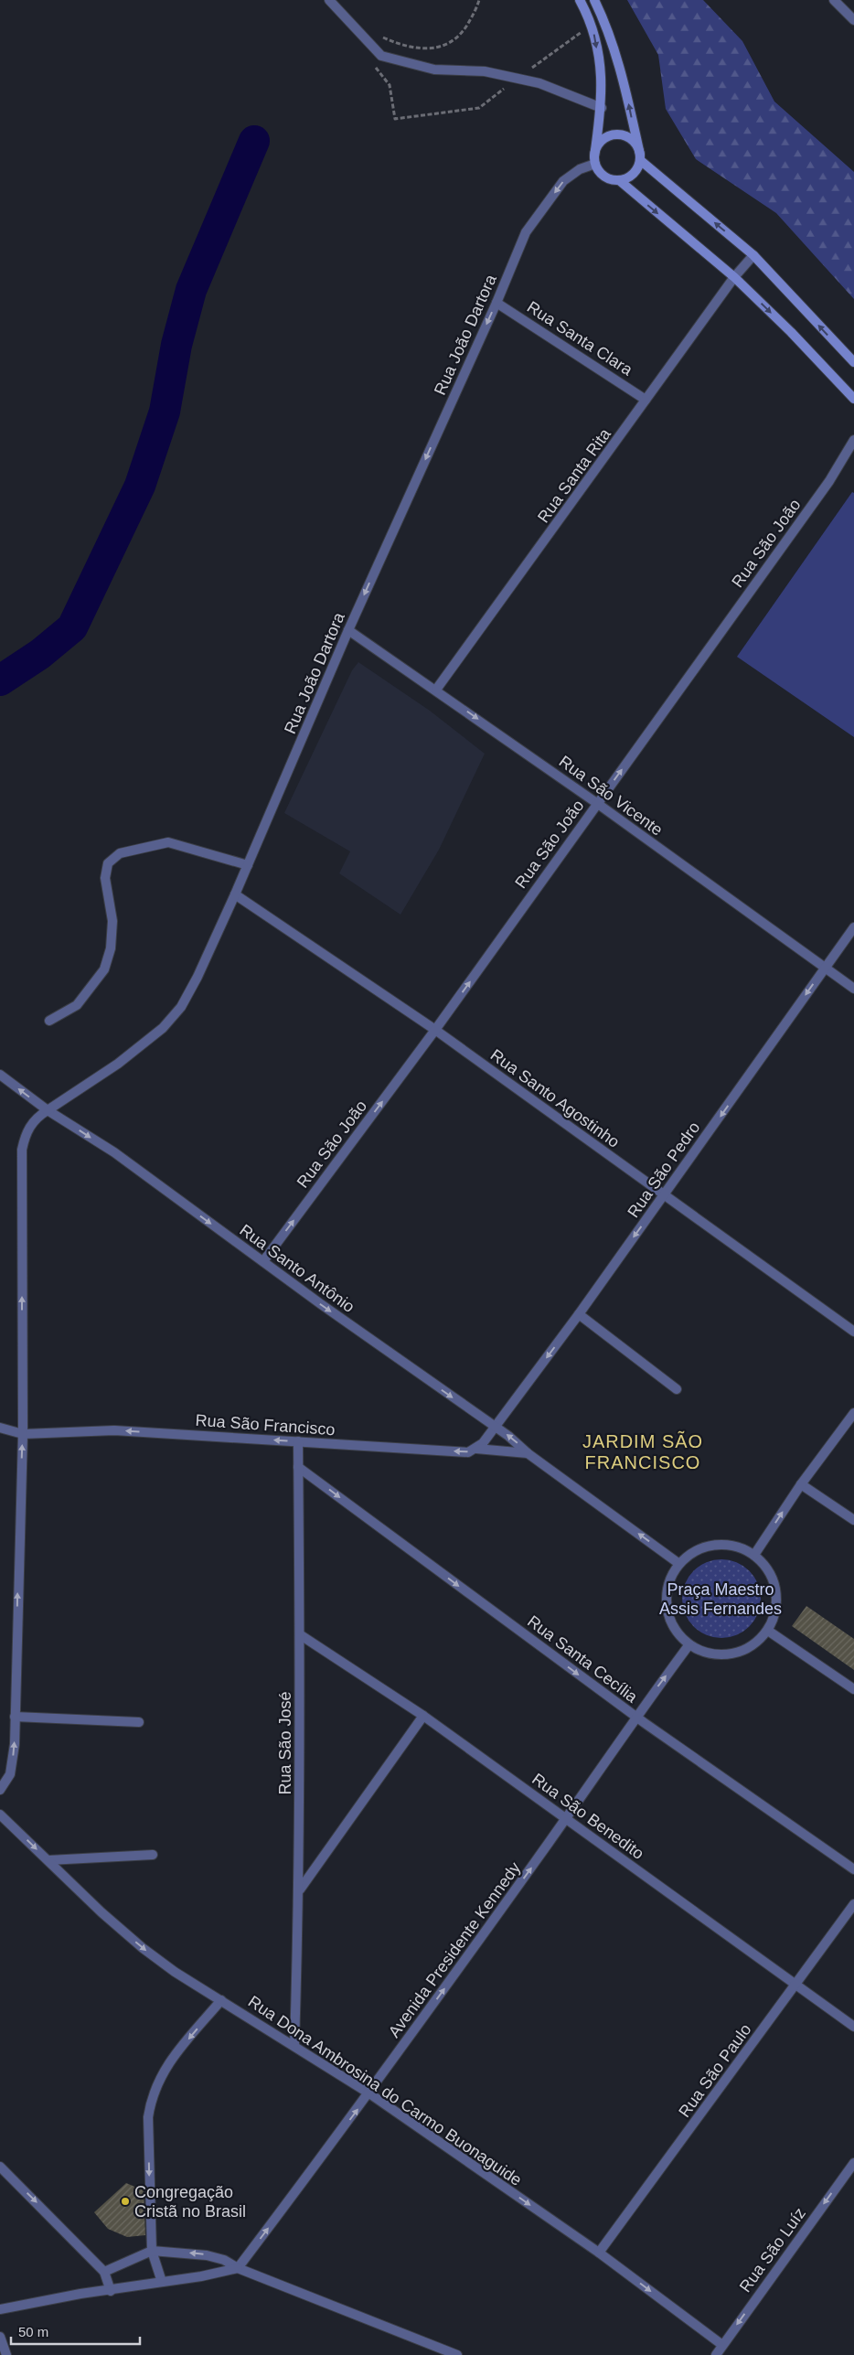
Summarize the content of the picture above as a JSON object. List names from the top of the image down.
{
  "streets": {
    "street": [
      "Rua João Dartora",
      "Rua Santa Clara",
      "Rua Santa Rita",
      "Rua São João",
      "Rua São Vicente",
      "Rua Santo Agostinho",
      "Rua São Pedro",
      "Rua Santo Antônio",
      "Rua São Francisco",
      "Rua Santa Cecília",
      "Rua São José",
      "Rua São Benedito",
      "Avenida Presidente Kennedy",
      "Rua São Paulo",
      "Rua Dona Ambrosina do Carmo Buonaguide",
      "Rua São Luíz"
    ]
  },
  "crossings": [
    ["Rua João Dartora", "Rua Santa Clara"],
    ["Rua João Dartora", "Rua São Vicente"],
    ["Rua João Dartora", "Rua Santo Agostinho"],
    ["Rua João Dartora", "Rua Santo Antônio"],
    ["Rua João Dartora", "Rua São Francisco"],
    ["Rua Santa Clara", "Rua Santa Rita"],
    ["Rua Santa Rita", "Rua São Vicente"],
    ["Rua São João", "Rua São Vicente"],
    ["Rua São João", "Rua Santo Agostinho"],
    ["Rua São João", "Rua Santo Antônio"],
    ["Rua São Vicente", "Rua São Pedro"],
    ["Rua Santo Agostinho", "Rua São Pedro"],
    ["Rua São Pedro", "Rua Santo Antônio"],
    ["Rua Santo Antônio", "Avenida Presidente Kennedy"],
    ["Rua São Francisco", "Rua São José"],
    ["Rua Santa Cecília", "Rua São José"],
    ["Rua Santa Cecília", "Avenida Presidente Kennedy"],
    ["Rua São José", "Rua São Benedito"],
    ["Rua São José", "Rua Dona Ambrosina do Carmo Buonaguide"],
    ["Rua São Benedito", "Avenida Presidente Kennedy"],
    ["Rua São Benedito", "Rua São Paulo"],
    ["Avenida Presidente Kennedy", "Rua Dona Ambrosina do Carmo Buonaguide"],
    ["Rua São Paulo", "Rua Dona Ambrosina do Carmo Buonaguide"],
    ["Rua Dona Ambrosina do Carmo Buonaguide", "Rua São Luíz"]
  ],
  "one_way": [
    "Rua São João",
    "Rua São Pedro",
    "Rua São Francisco",
    "Rua Santa Cecília",
    "Avenida Presidente Kennedy",
    "Rua Dona Ambrosina do Carmo Buonaguide",
    "Rua São Luíz"
  ],
  "districts": ["JARDIM SÃO FRANCISCO"],
  "parks": ["Praça Maestro Assis Fernandes"],
  "places": ["Congregação Cristã no Brasil"],
  "scale_bar": "50 m"
}
